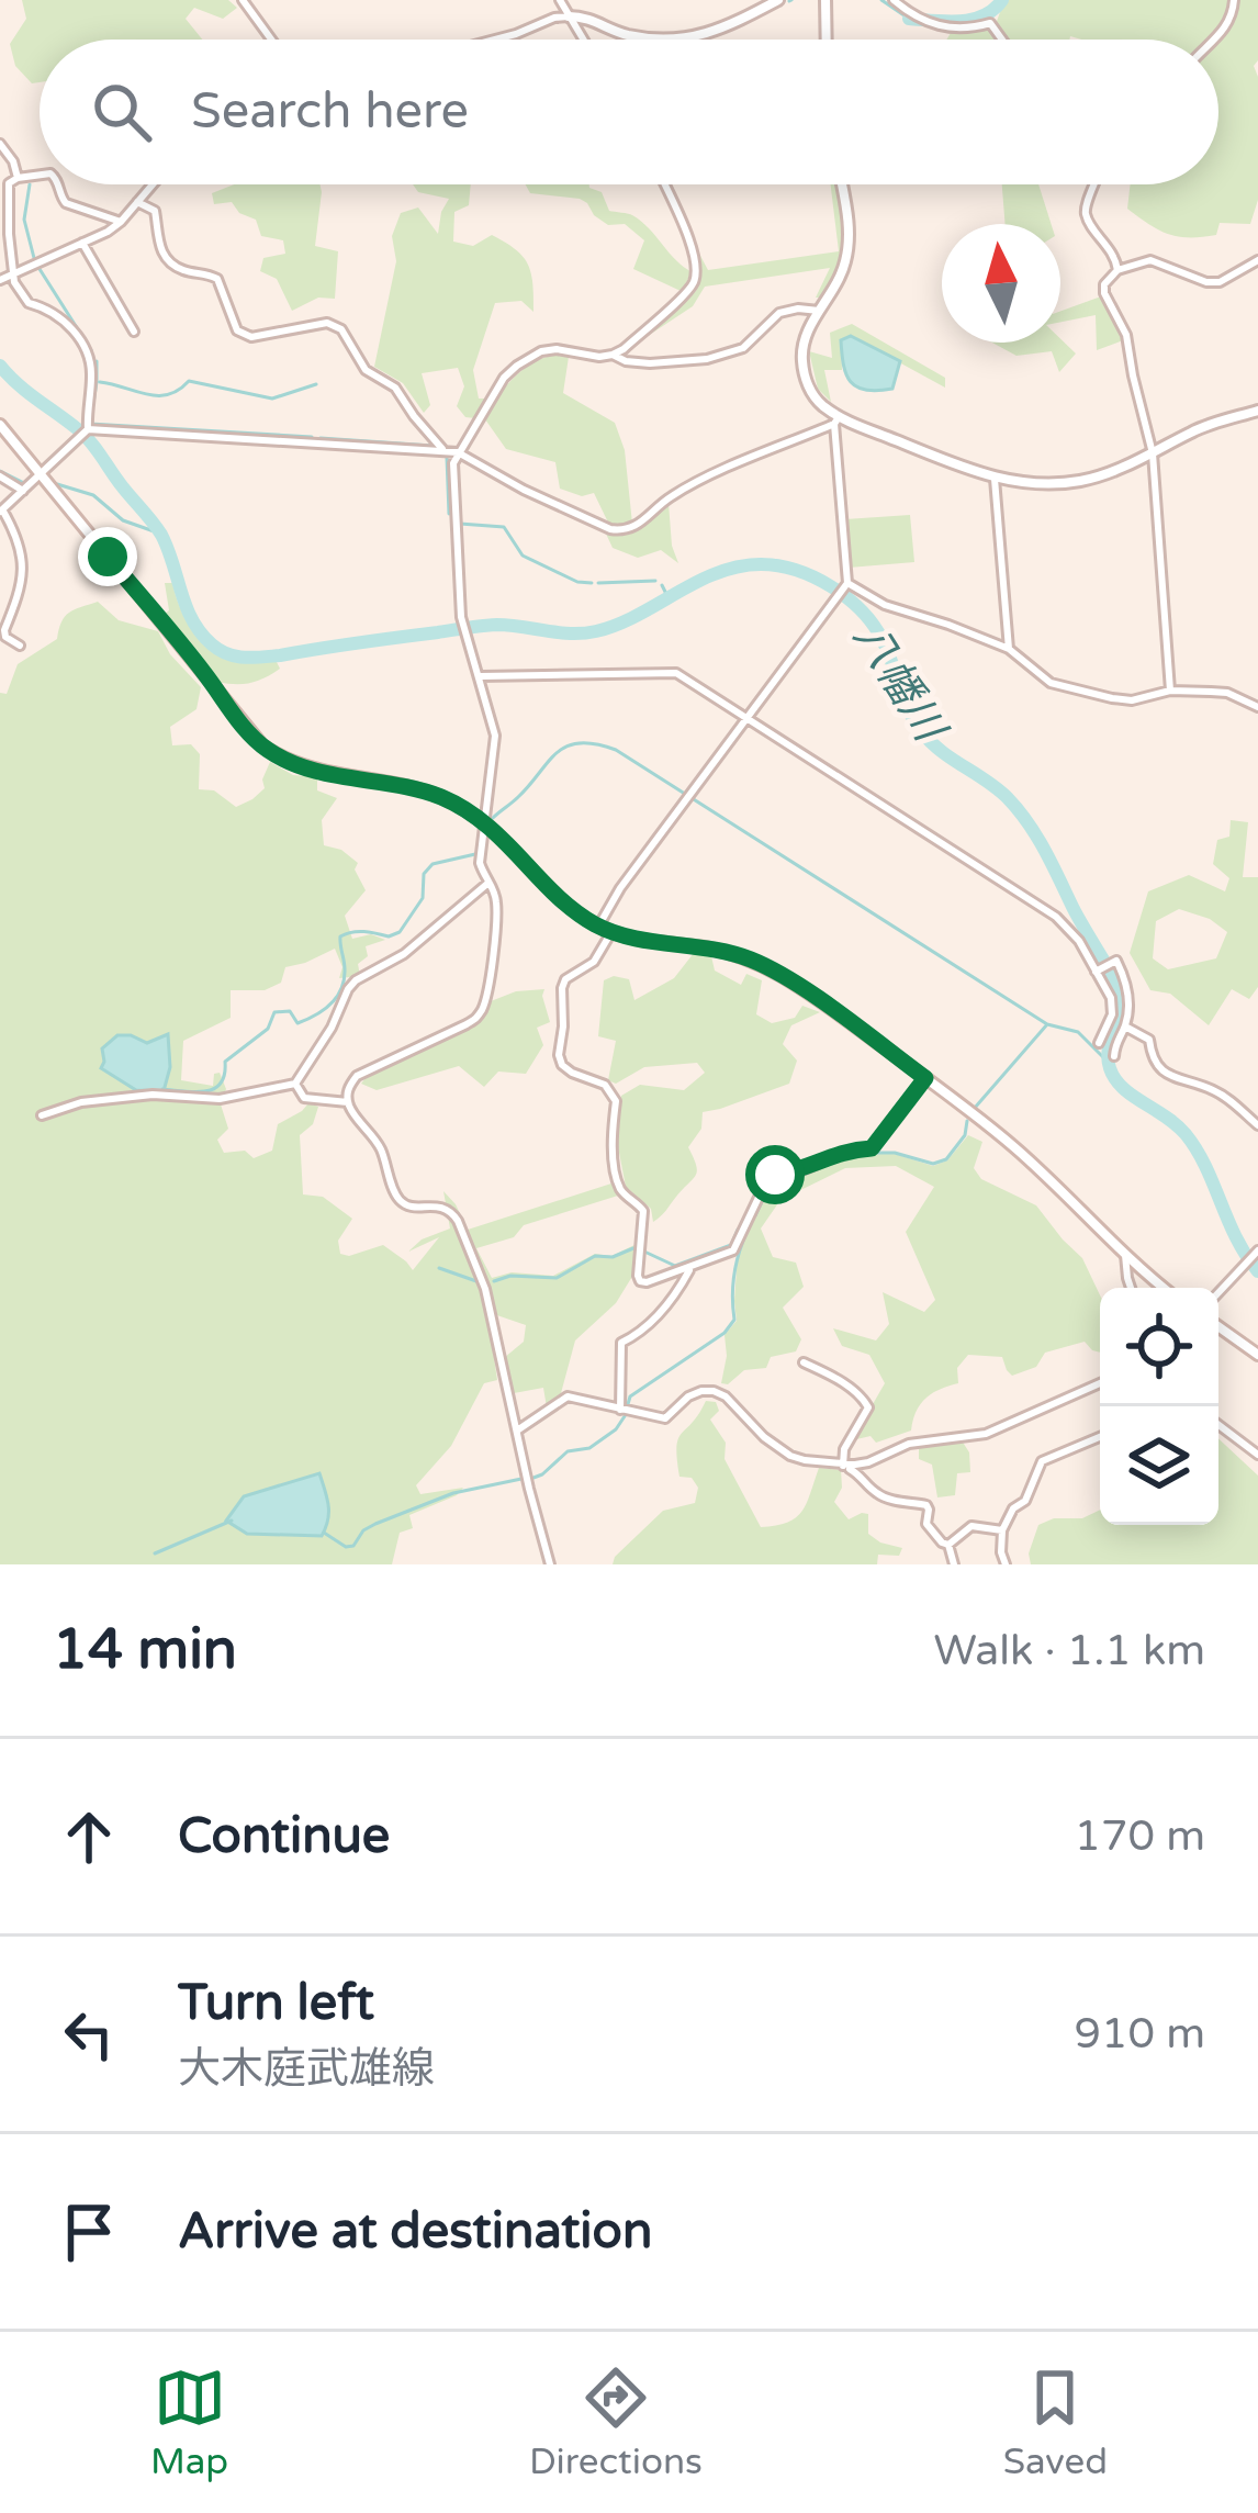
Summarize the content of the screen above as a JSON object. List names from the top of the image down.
{
  "water": ["八幡川"],
  "north": "top",
  "page": {
    "search": "Search here",
    "heading": ["14 min", "Walk · 1.1 km"],
    "list": [
      ["Continue", "170 m"],
      ["Turn left", "大木庭武雄線", "910 m"],
      "Arrive at destination"
    ],
    "nav": ["Map", "Directions", "Saved"]
  }
}
